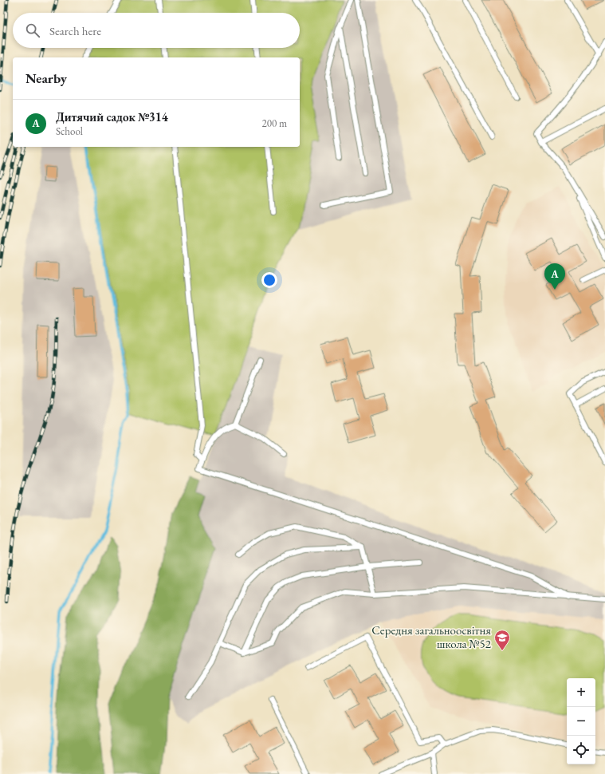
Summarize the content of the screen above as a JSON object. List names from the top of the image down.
{
  "places": {
    "school or university": ["Середня загальноосвітня школа №52"]
  },
  "page": {
    "search": "Search here",
    "heading": "Nearby",
    "list": [
      {
        "mark": "A",
        "name": "Дитячий садок №314",
        "note": "School",
        "value": "200 m"
      }
    ],
    "pins": "A",
    "map_buttons": ["+", "−"]
  }
}
